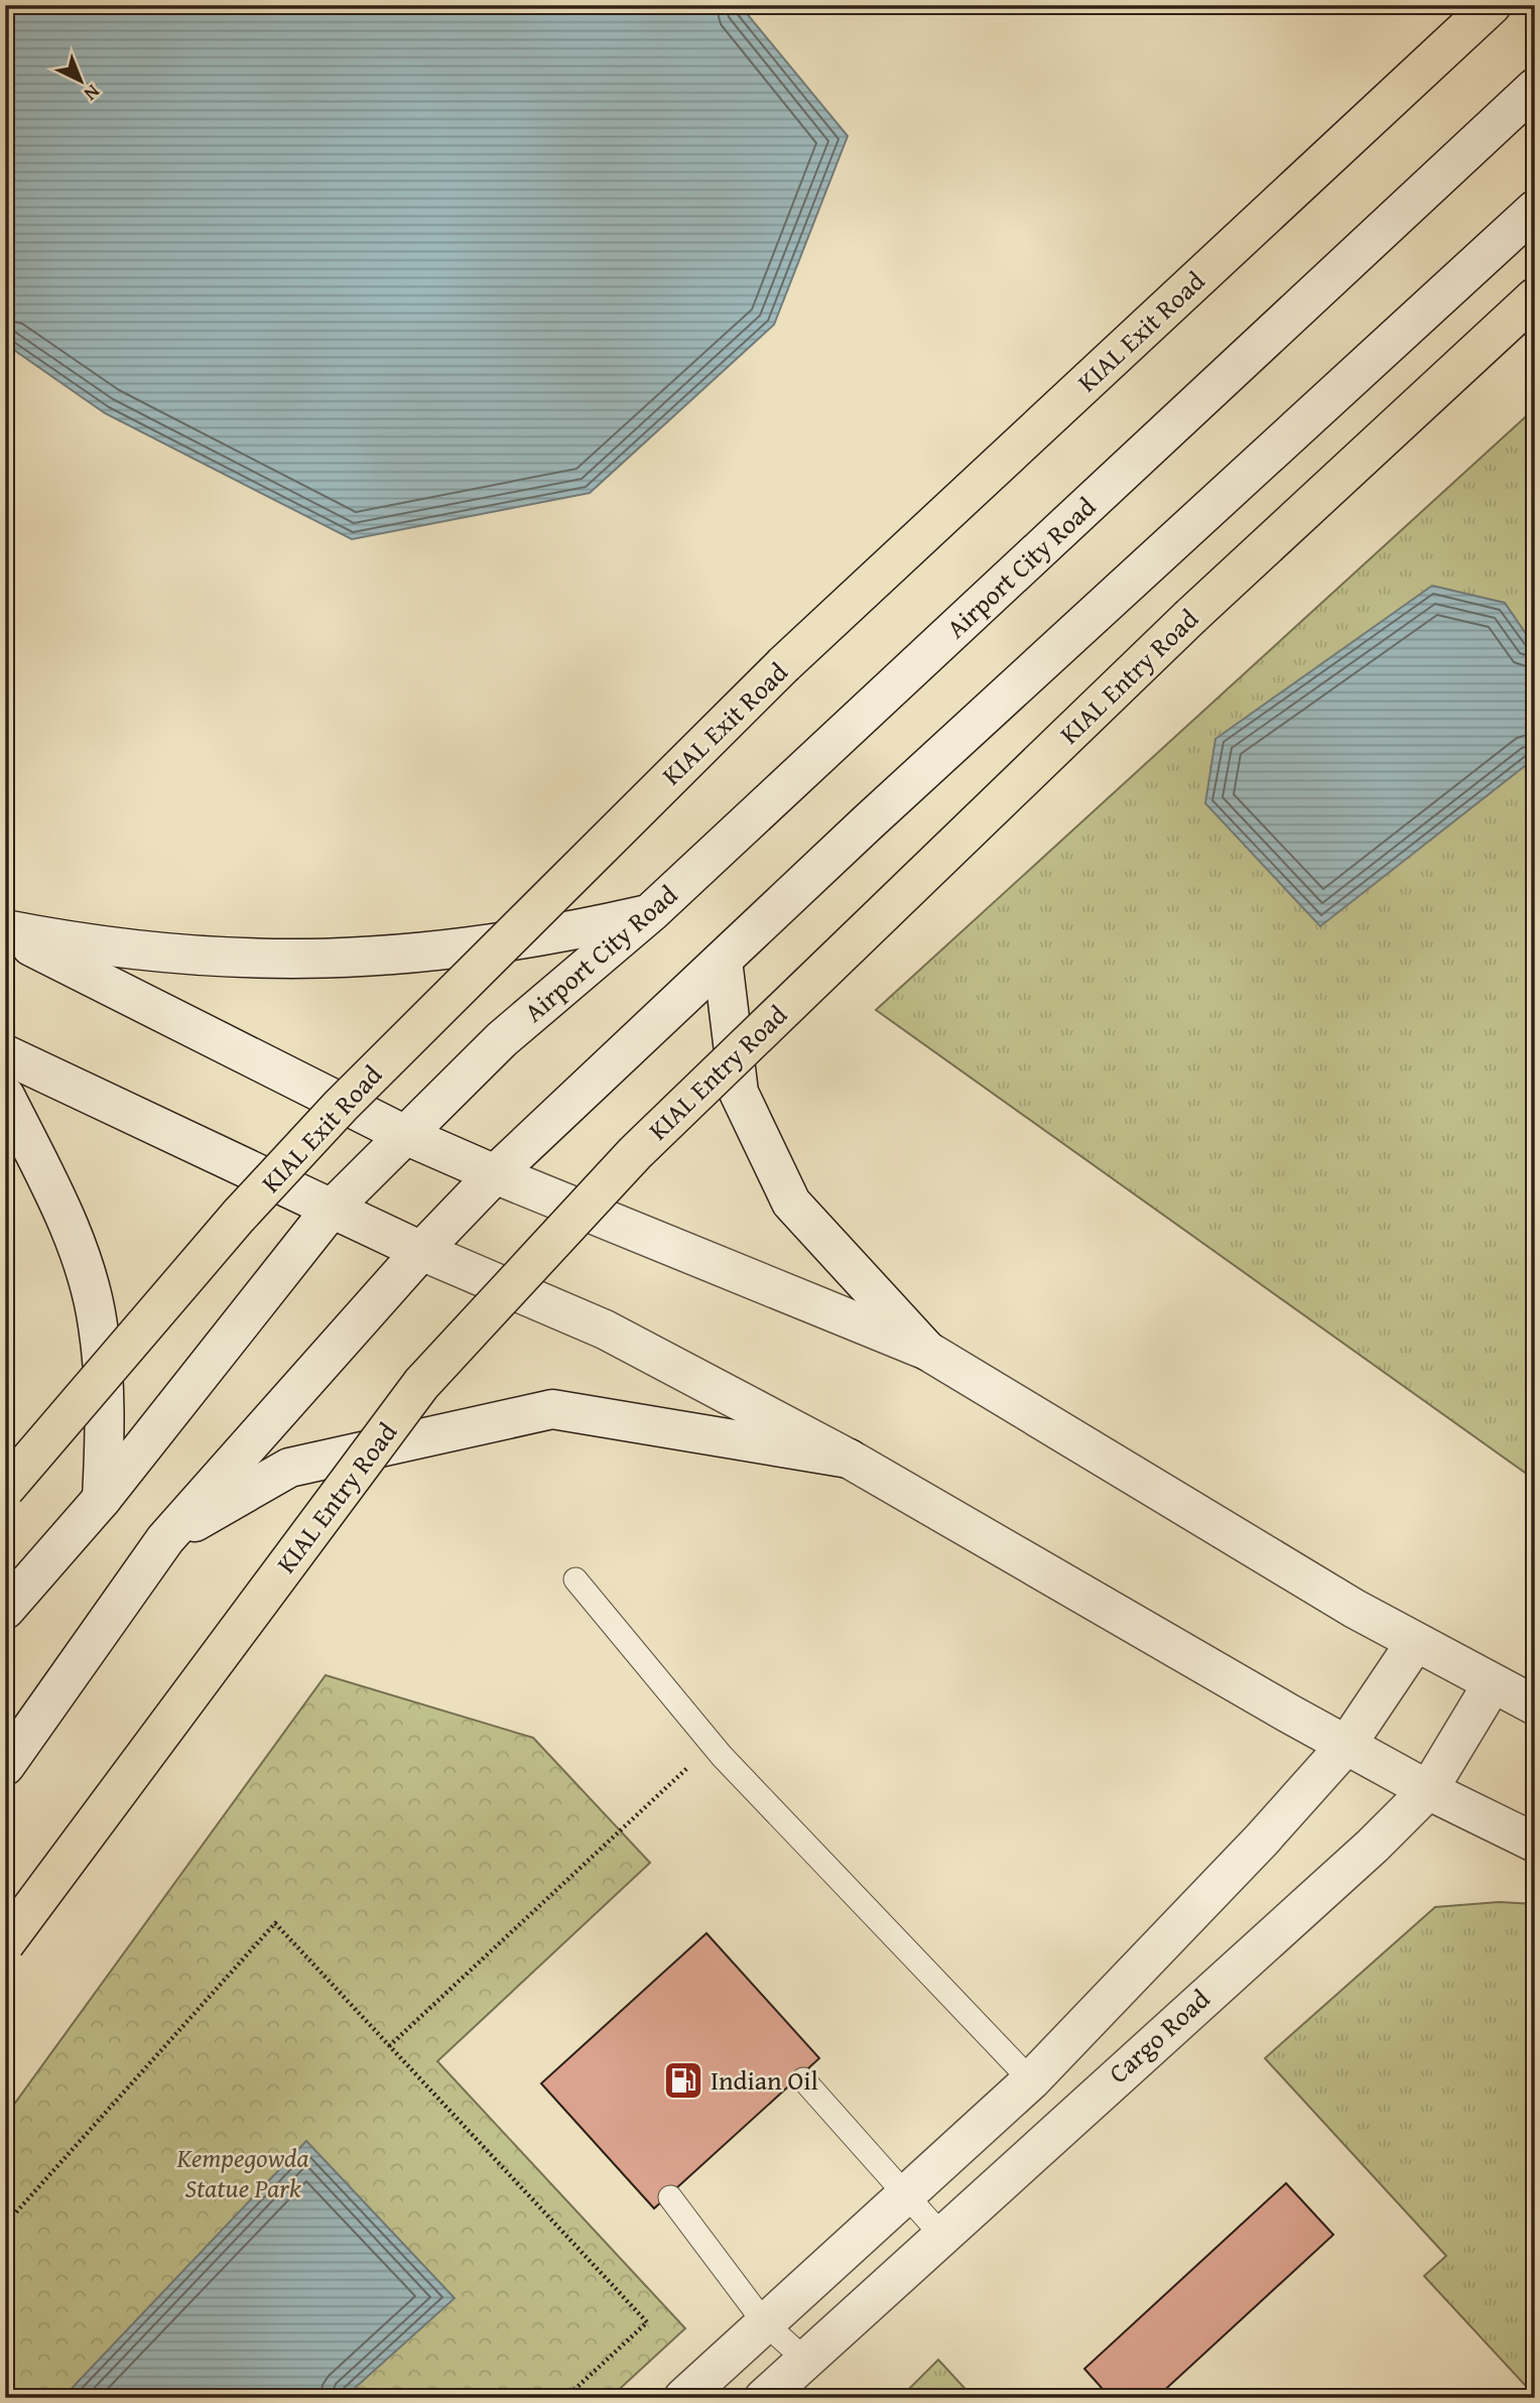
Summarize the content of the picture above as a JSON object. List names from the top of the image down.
{
  "streets": {
    "main road": [
      "KIAL Exit Road",
      "Airport City Road",
      "KIAL Entry Road",
      "Cargo Road"
    ]
  },
  "parks": ["Kempegowda Statue Park"],
  "places": {
    "fuel station": ["Indian Oil"]
  },
  "north": "bottom right"
}
